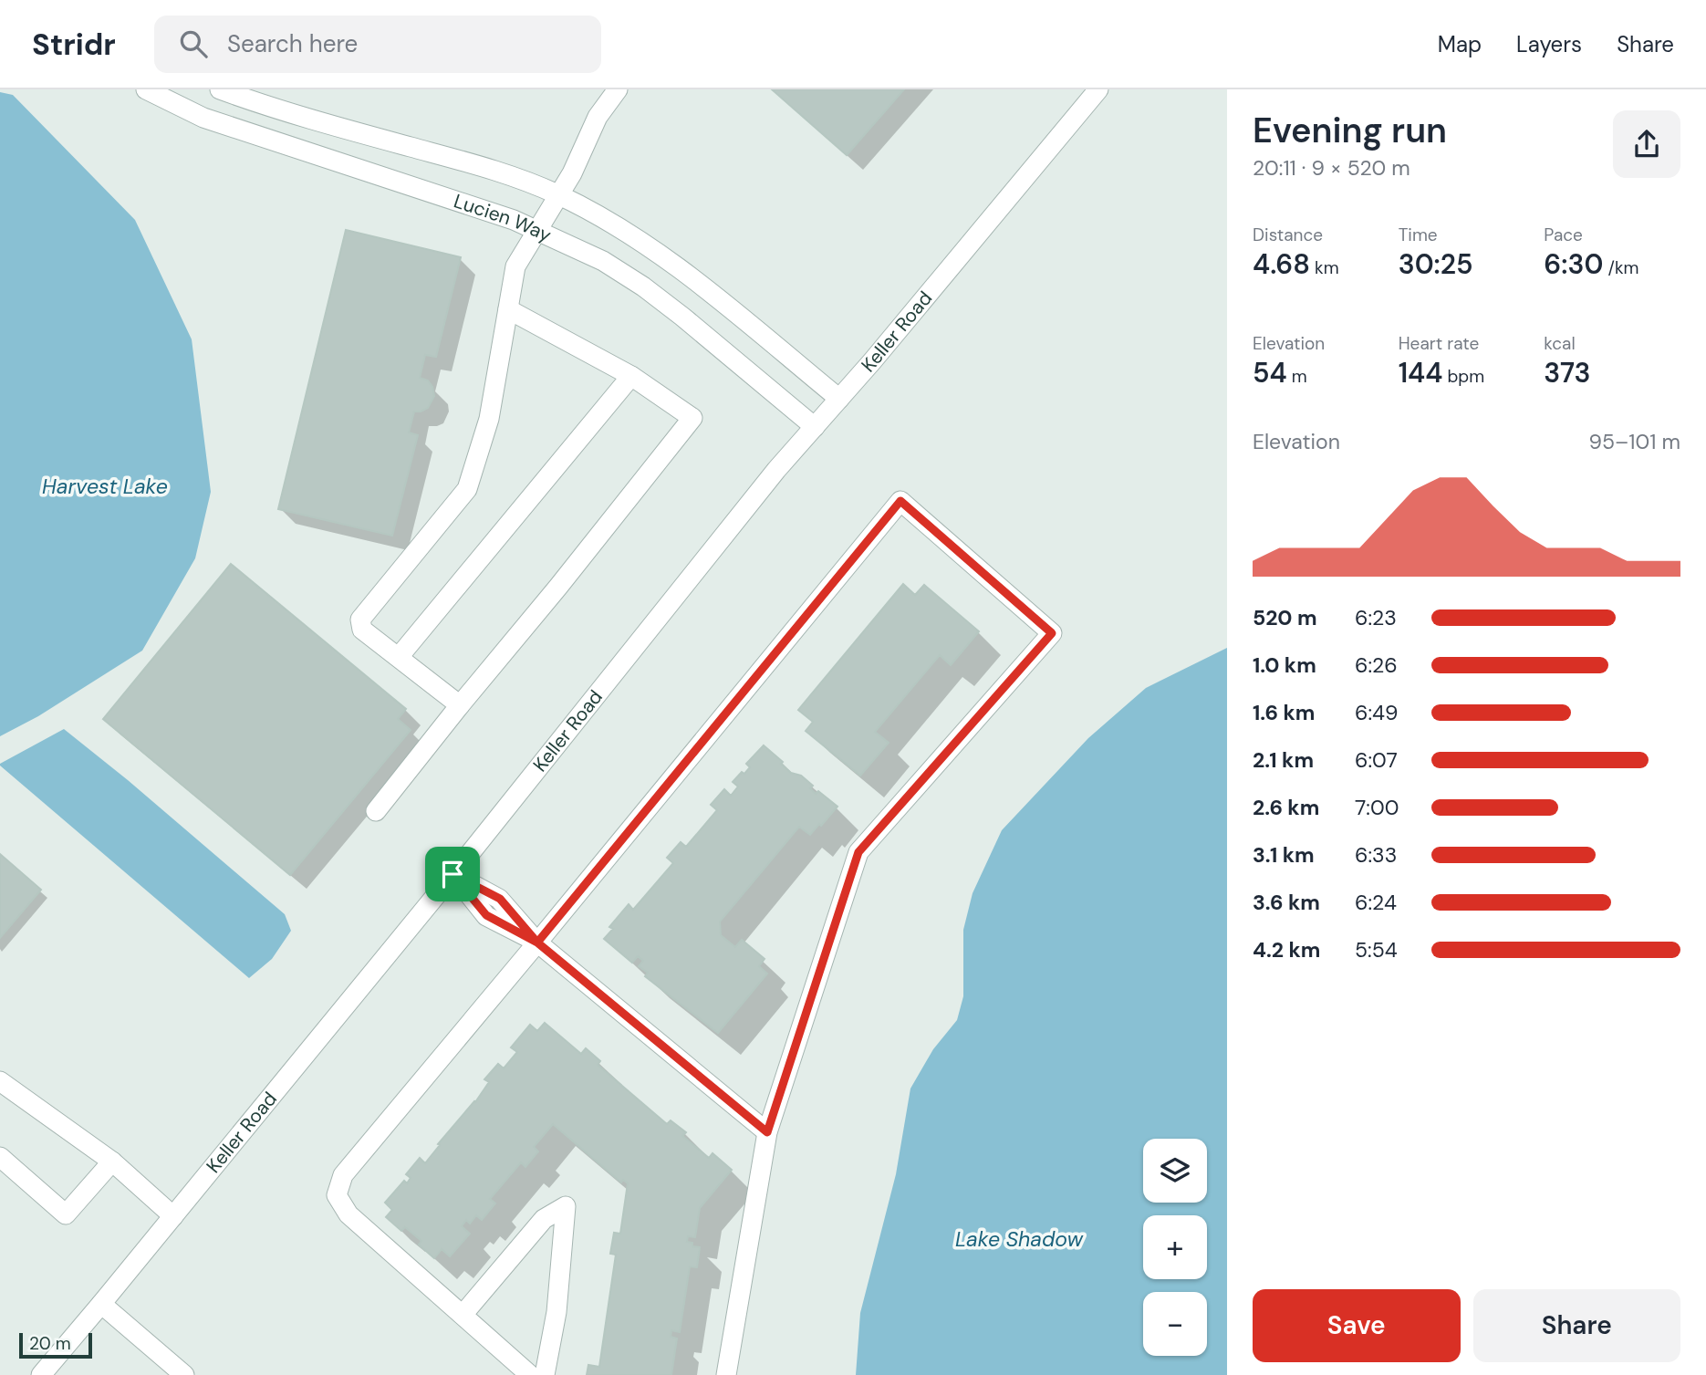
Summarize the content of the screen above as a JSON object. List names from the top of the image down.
{
  "streets": {
    "street": ["Lucien Way", "Keller Road"]
  },
  "crossings": [
    ["Lucien Way", "Keller Road"]
  ],
  "water": ["Harvest Lake", "Lake Shadow"],
  "scale_bar": "20 m",
  "page": {
    "header": "Stridr",
    "search": "Search here",
    "nav": ["Map", "Layers", "Share"],
    "heading": ["Evening run", "20:11 · 9 × 520 m"],
    "stats": [
      ["Distance", "4.68 km"],
      ["Time", "30:25"],
      ["Pace", "6:30 /km"],
      ["Elevation", "54 m"],
      ["Heart rate", "144 bpm"],
      ["kcal", "373"]
    ],
    "chart": ["Elevation", "95–101 m"],
    "list": [
      {
        "name": "520 m",
        "note": "6:23"
      },
      {
        "name": "1.0 km",
        "note": "6:26"
      },
      {
        "name": "1.6 km",
        "note": "6:49"
      },
      {
        "name": "2.1 km",
        "note": "6:07"
      },
      {
        "name": "2.6 km",
        "note": "7:00"
      },
      {
        "name": "3.1 km",
        "note": "6:33"
      },
      {
        "name": "3.6 km",
        "note": "6:24"
      },
      {
        "name": "4.2 km",
        "note": "5:54"
      }
    ],
    "map_buttons": ["+", "−"],
    "buttons": ["Save", "Share"],
    "scale": "20 m"
  }
}
